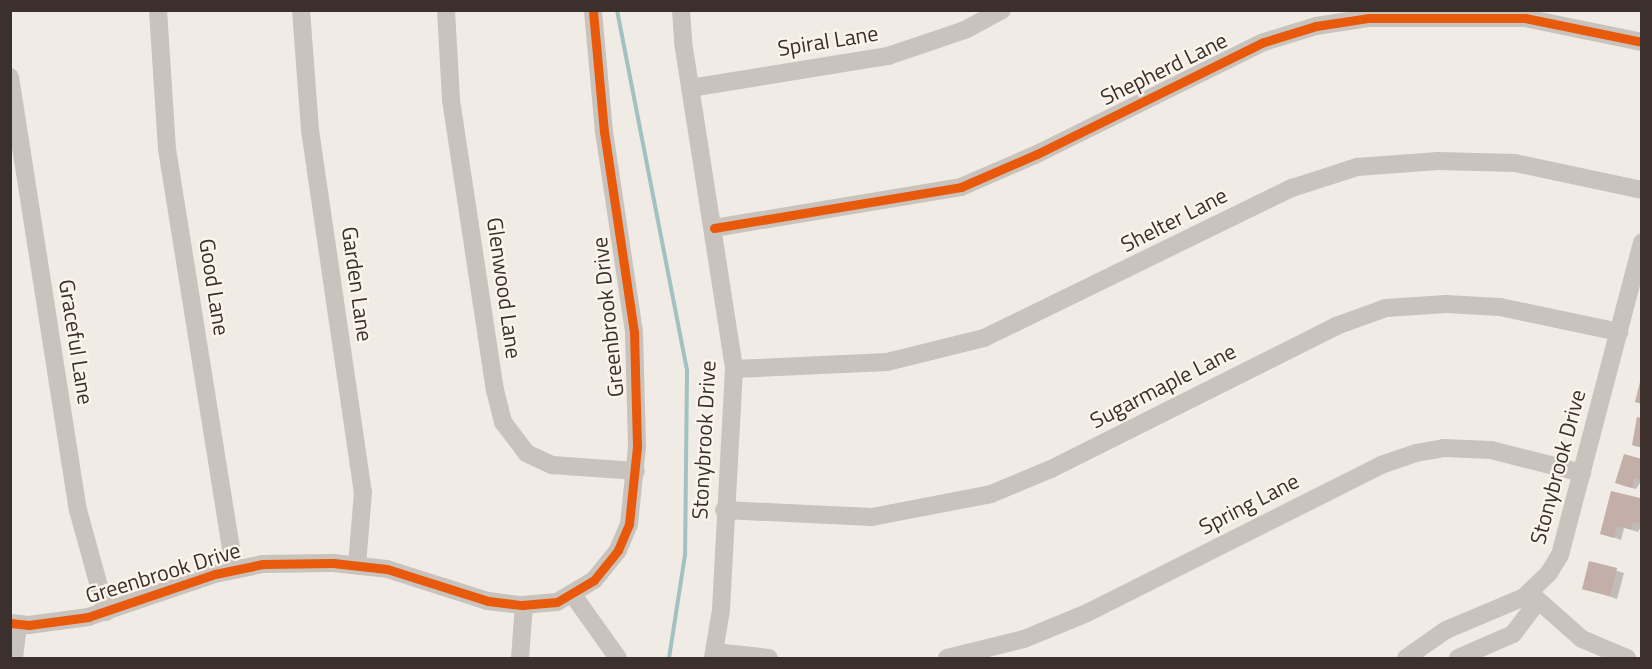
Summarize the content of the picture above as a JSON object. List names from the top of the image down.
{
  "streets": {
    "street": [
      "Spiral Lane",
      "Shepherd Lane",
      "Shelter Lane",
      "Garden Lane",
      "Good Lane",
      "Glenwood Lane",
      "Greenbrook Drive",
      "Graceful Lane",
      "Sugarmaple Lane",
      "Stonybrook Drive",
      "Spring Lane"
    ]
  },
  "crossings": [
    ["Spiral Lane", "Stonybrook Drive"],
    ["Shepherd Lane", "Stonybrook Drive"],
    ["Shelter Lane", "Stonybrook Drive"],
    ["Garden Lane", "Greenbrook Drive"],
    ["Good Lane", "Greenbrook Drive"],
    ["Glenwood Lane", "Greenbrook Drive"],
    ["Greenbrook Drive", "Graceful Lane"],
    ["Sugarmaple Lane", "Stonybrook Drive"],
    ["Stonybrook Drive", "Spring Lane"]
  ]
}
